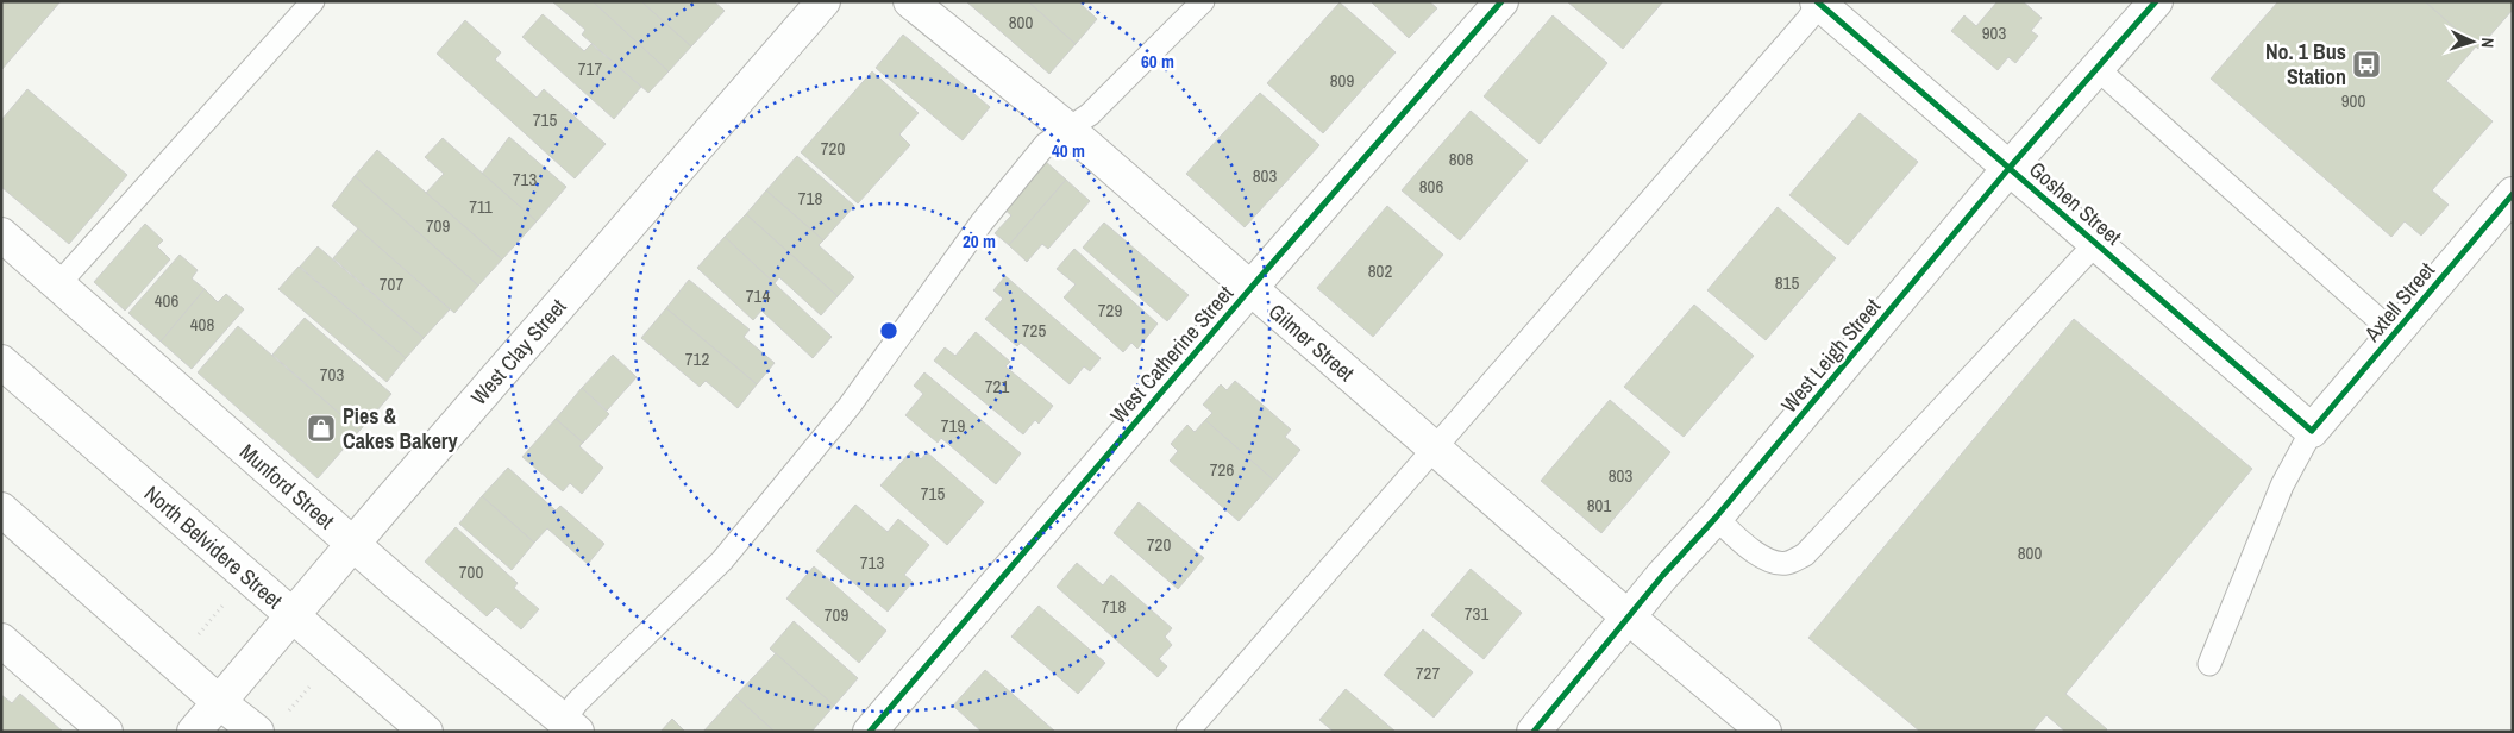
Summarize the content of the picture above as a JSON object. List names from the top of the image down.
{
  "streets": {
    "main road": [
      "Goshen Street",
      "Axtell Street",
      "Gilmer Street",
      "West Clay Street",
      "West Catherine Street",
      "West Leigh Street",
      "Munford Street",
      "North Belvidere Street"
    ]
  },
  "crossings": [
    ["Goshen Street", "Axtell Street"],
    ["Goshen Street", "West Leigh Street"],
    ["Gilmer Street", "West Catherine Street"],
    ["Gilmer Street", "West Leigh Street"],
    ["West Clay Street", "Munford Street"],
    ["West Clay Street", "North Belvidere Street"]
  ],
  "places": {
    "bus stop": ["No. 1 Bus Station"],
    "shop": ["Pies & Cakes Bakery"]
  },
  "house_numbers": [
    "800",
    "903",
    "717",
    "809",
    "900",
    "715",
    "720",
    "808",
    "803",
    "713",
    "806",
    "718",
    "711",
    "709",
    "802",
    "815",
    "707",
    "714",
    "406",
    "729",
    "408",
    "725",
    "712",
    "703",
    "721",
    "719",
    "726",
    "803",
    "715",
    "801",
    "720",
    "800",
    "713",
    "700",
    "718",
    "731",
    "709",
    "727"
  ],
  "north": "right",
  "rings": ["60 m", "40 m", "20 m"]
}
